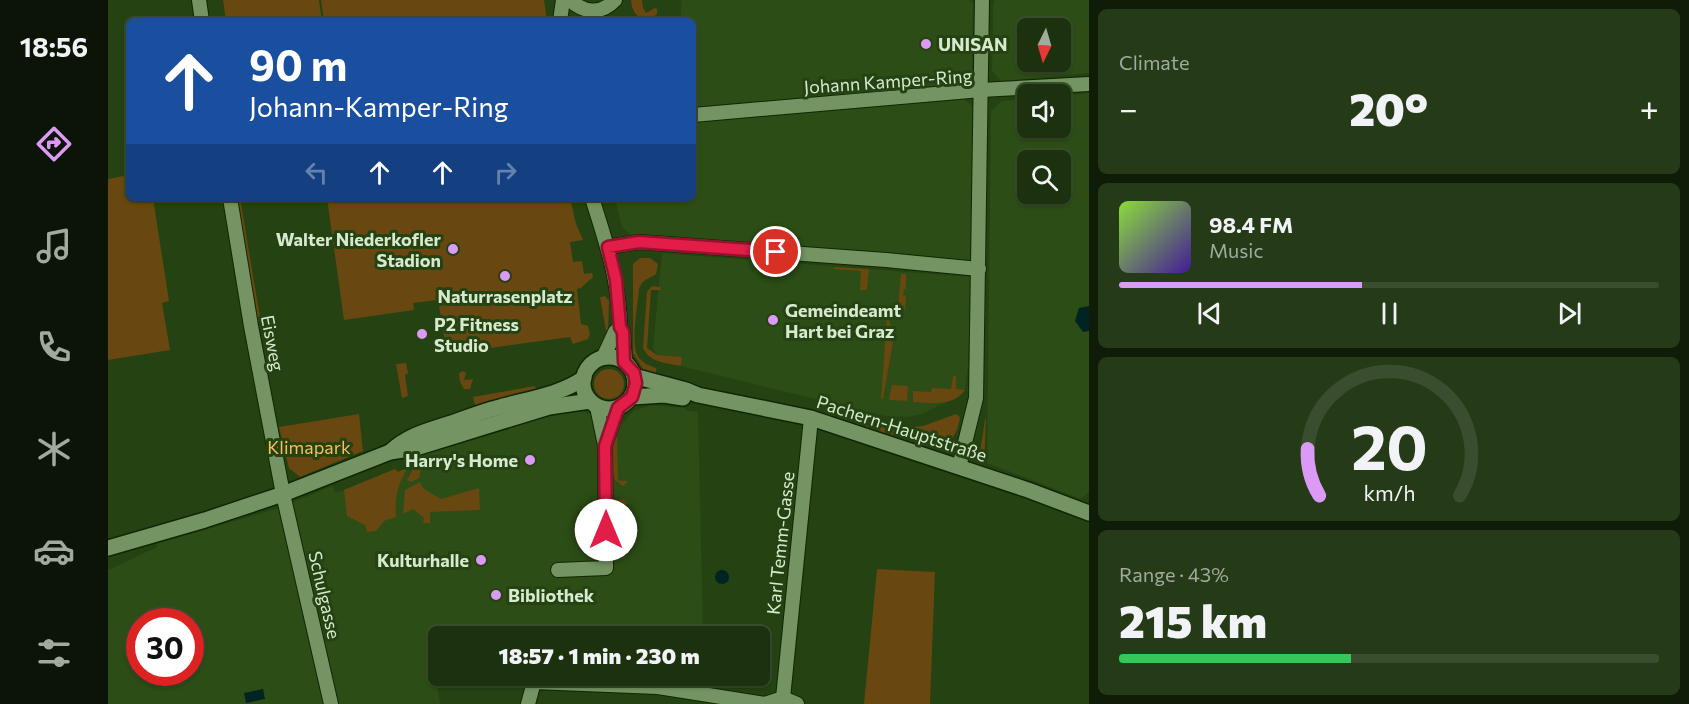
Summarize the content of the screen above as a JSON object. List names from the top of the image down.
{
  "streets": {
    "main road": ["Pachern-Hauptstraße"],
    "street": [
      "Johann Kamper-Ring",
      "Eisweg",
      "Karl Temm-Gasse",
      "Schulgasse"
    ]
  },
  "crossings": [
    ["Johann Kamper-Ring", "Pachern-Hauptstraße"],
    ["Eisweg", "Schulgasse"],
    ["Pachern-Hauptstraße", "Karl Temm-Gasse"]
  ],
  "parks": ["Klimapark"],
  "places": [
    "UNISAN",
    "Walter Niederkofler Stadion",
    "Naturrasenplatz",
    "Gemeindeamt Hart bei Graz",
    "P2 Fitness Studio",
    "Harry's Home",
    "Kulturhalle",
    "Bibliothek"
  ],
  "north": "bottom",
  "page": {
    "tabs": "18:56",
    "tile": [
      "Climate",
      ["Range · 43%", "215 km"]
    ],
    "turn": ["90 m", "Johann-Kamper-Ring"],
    "heat": ["−", "20°", "+"],
    "song": ["98.4 FM", "Music"],
    "limit": "30",
    "trip": "18:57 · 1 min · 230 m",
    "gauge": ["20", "km/h"]
  }
}
